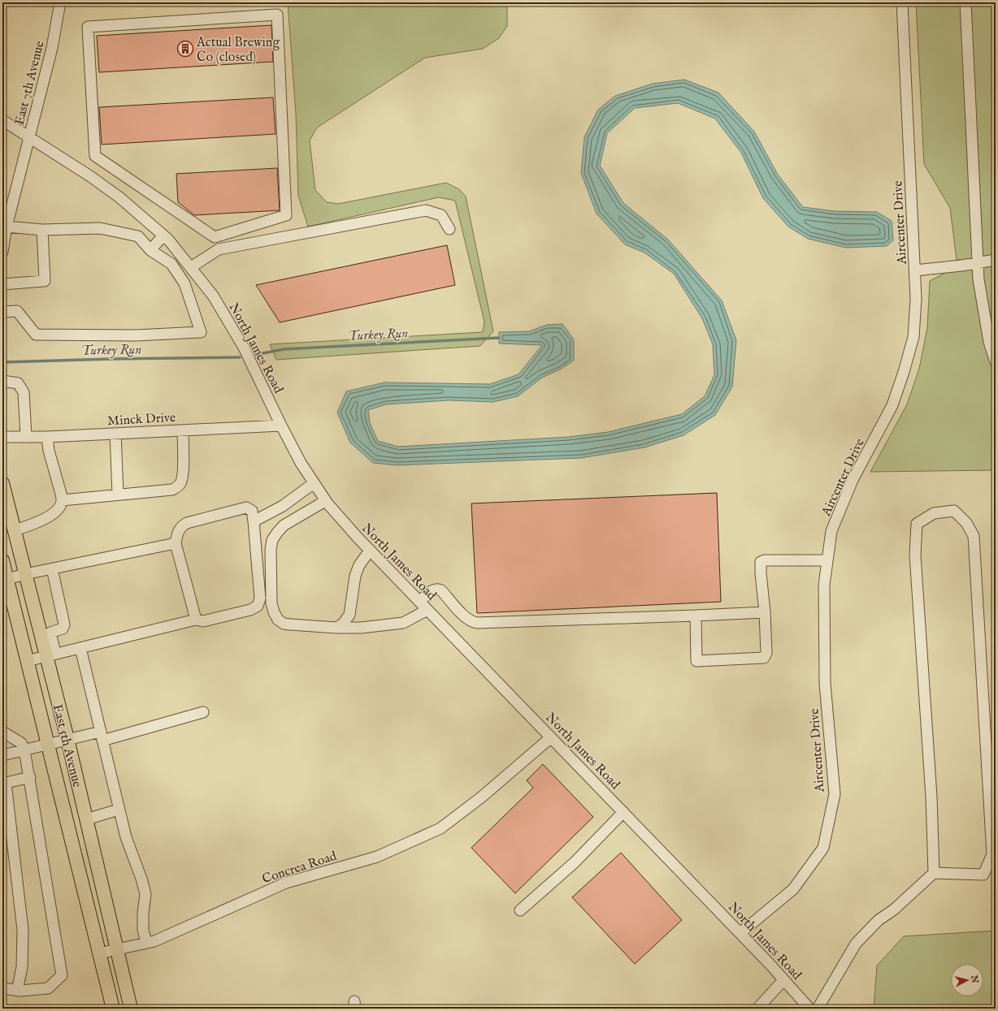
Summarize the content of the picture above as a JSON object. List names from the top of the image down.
{
  "streets": {
    "main road": ["East 5th Avenue"],
    "street": [
      "East 7th Avenue",
      "Aircenter Drive",
      "North James Road",
      "Minck Drive",
      "Concrea Road"
    ]
  },
  "crossings": [
    ["East 7th Avenue", "North James Road"],
    ["Aircenter Drive", "North James Road"],
    ["North James Road", "Minck Drive"],
    ["North James Road", "Concrea Road"],
    ["East 5th Avenue", "Concrea Road"]
  ],
  "water": ["Turkey Run"],
  "places": {
    "building": ["Actual Brewing Co (closed)"]
  },
  "north": "right"
}
